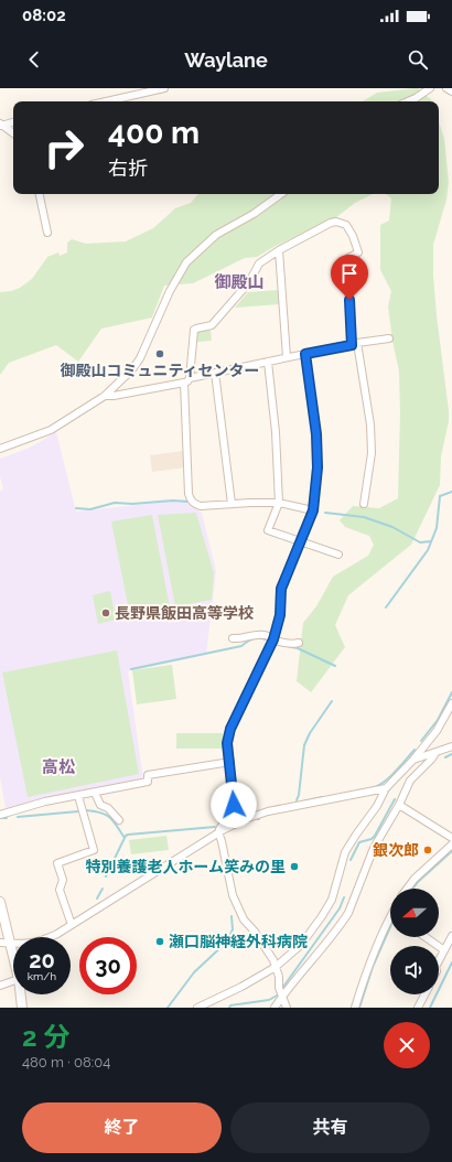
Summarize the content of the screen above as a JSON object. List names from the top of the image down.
{
  "districts": ["御殿山", "高松"],
  "places": [
    "御殿山コミュニティセンター",
    "長野県飯田高等学校",
    "銀次郎",
    "特別養護老人ホーム笑みの里",
    "瀬口脳神経外科病院"
  ],
  "north": "left",
  "page": {
    "status": "08:02",
    "header": "Waylane",
    "turn": ["400 m", "右折"],
    "speed": "20 km/h",
    "limit": "30",
    "heading": ["2 分", "480 m · 08:04"],
    "buttons": ["終了", "共有"]
  }
}
